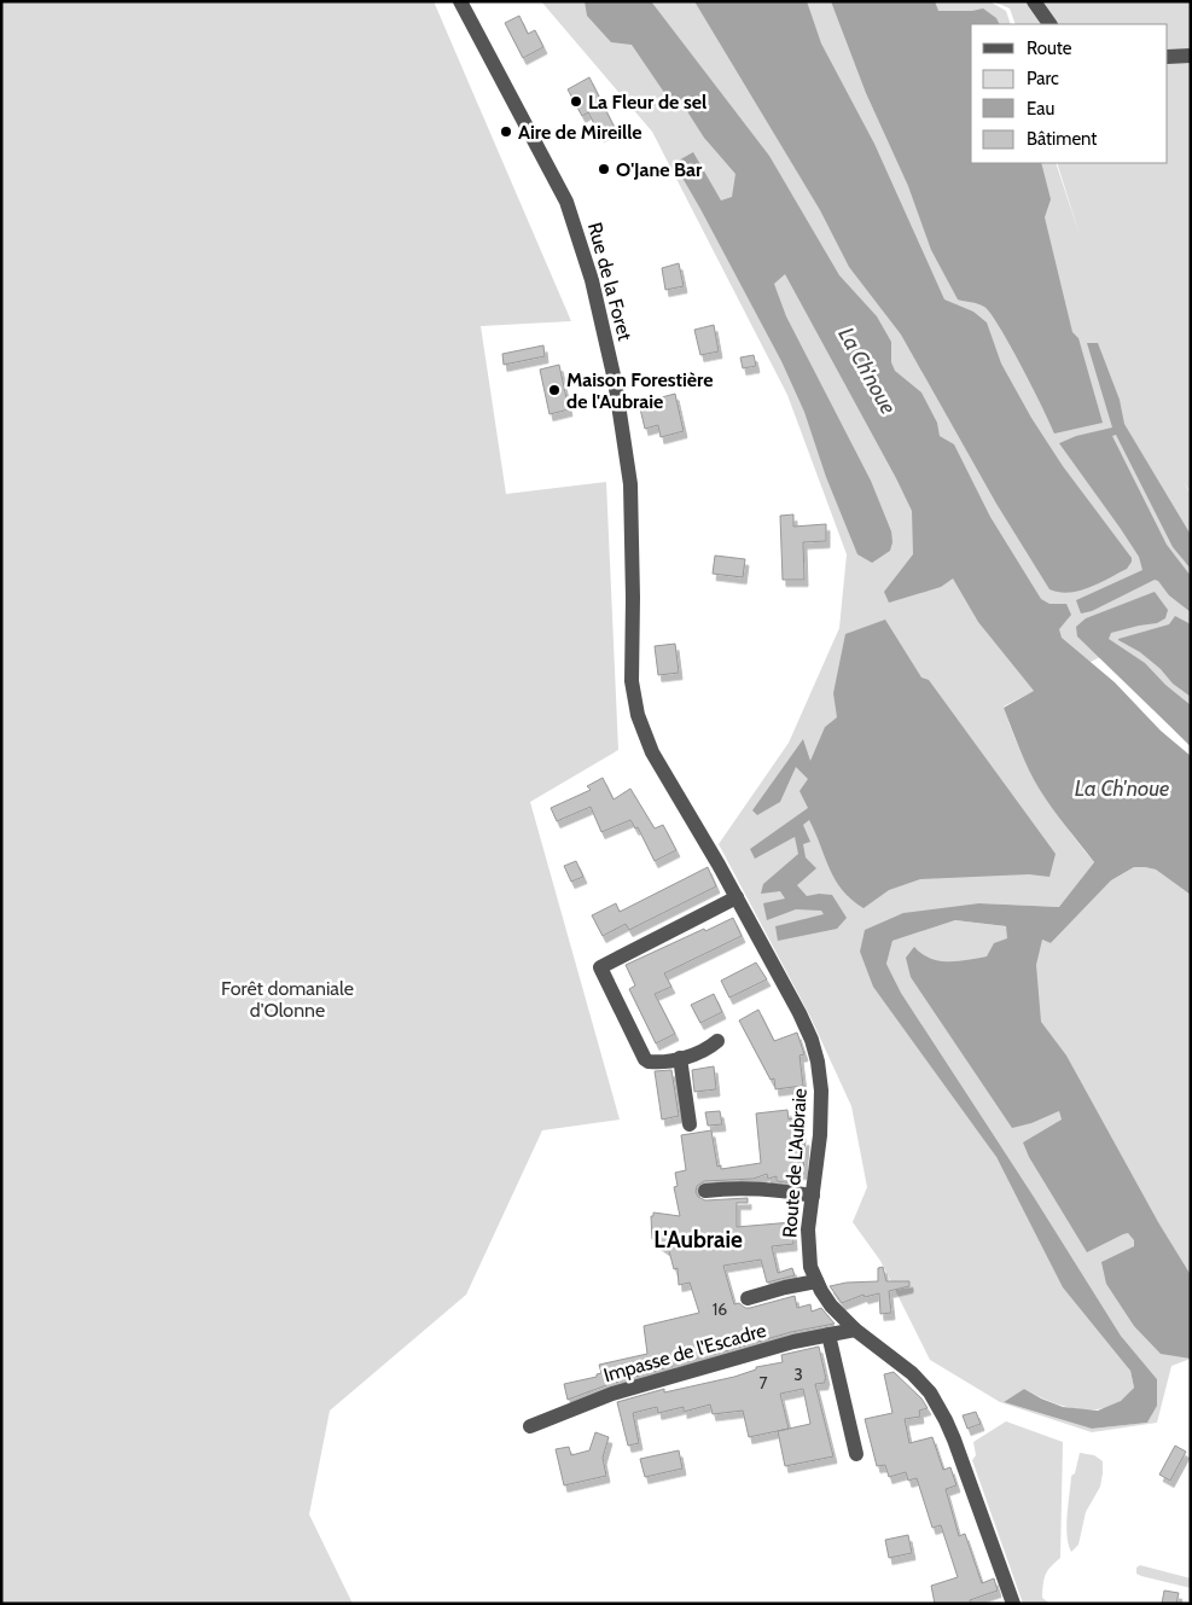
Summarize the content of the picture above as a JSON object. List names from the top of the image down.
{
  "streets": {
    "street": ["Rue de la Foret", "Route de L'Aubraie", "Impasse de l'Escadre"]
  },
  "crossings": [
    ["Rue de la Foret", "Route de L'Aubraie"],
    ["Route de L'Aubraie", "Impasse de l'Escadre"]
  ],
  "districts": ["L'Aubraie"],
  "water": ["La Ch'noue"],
  "parks": ["Forêt domaniale d'Olonne"],
  "places": [
    "La Fleur de sel",
    "Aire de Mireille",
    "O'Jane Bar",
    "Maison Forestière de l'Aubraie"
  ],
  "house_numbers": ["16", "3", "7"],
  "legend": [
    "Route",
    "Parc",
    "Eau",
    "Bâtiment"
  ]
}
